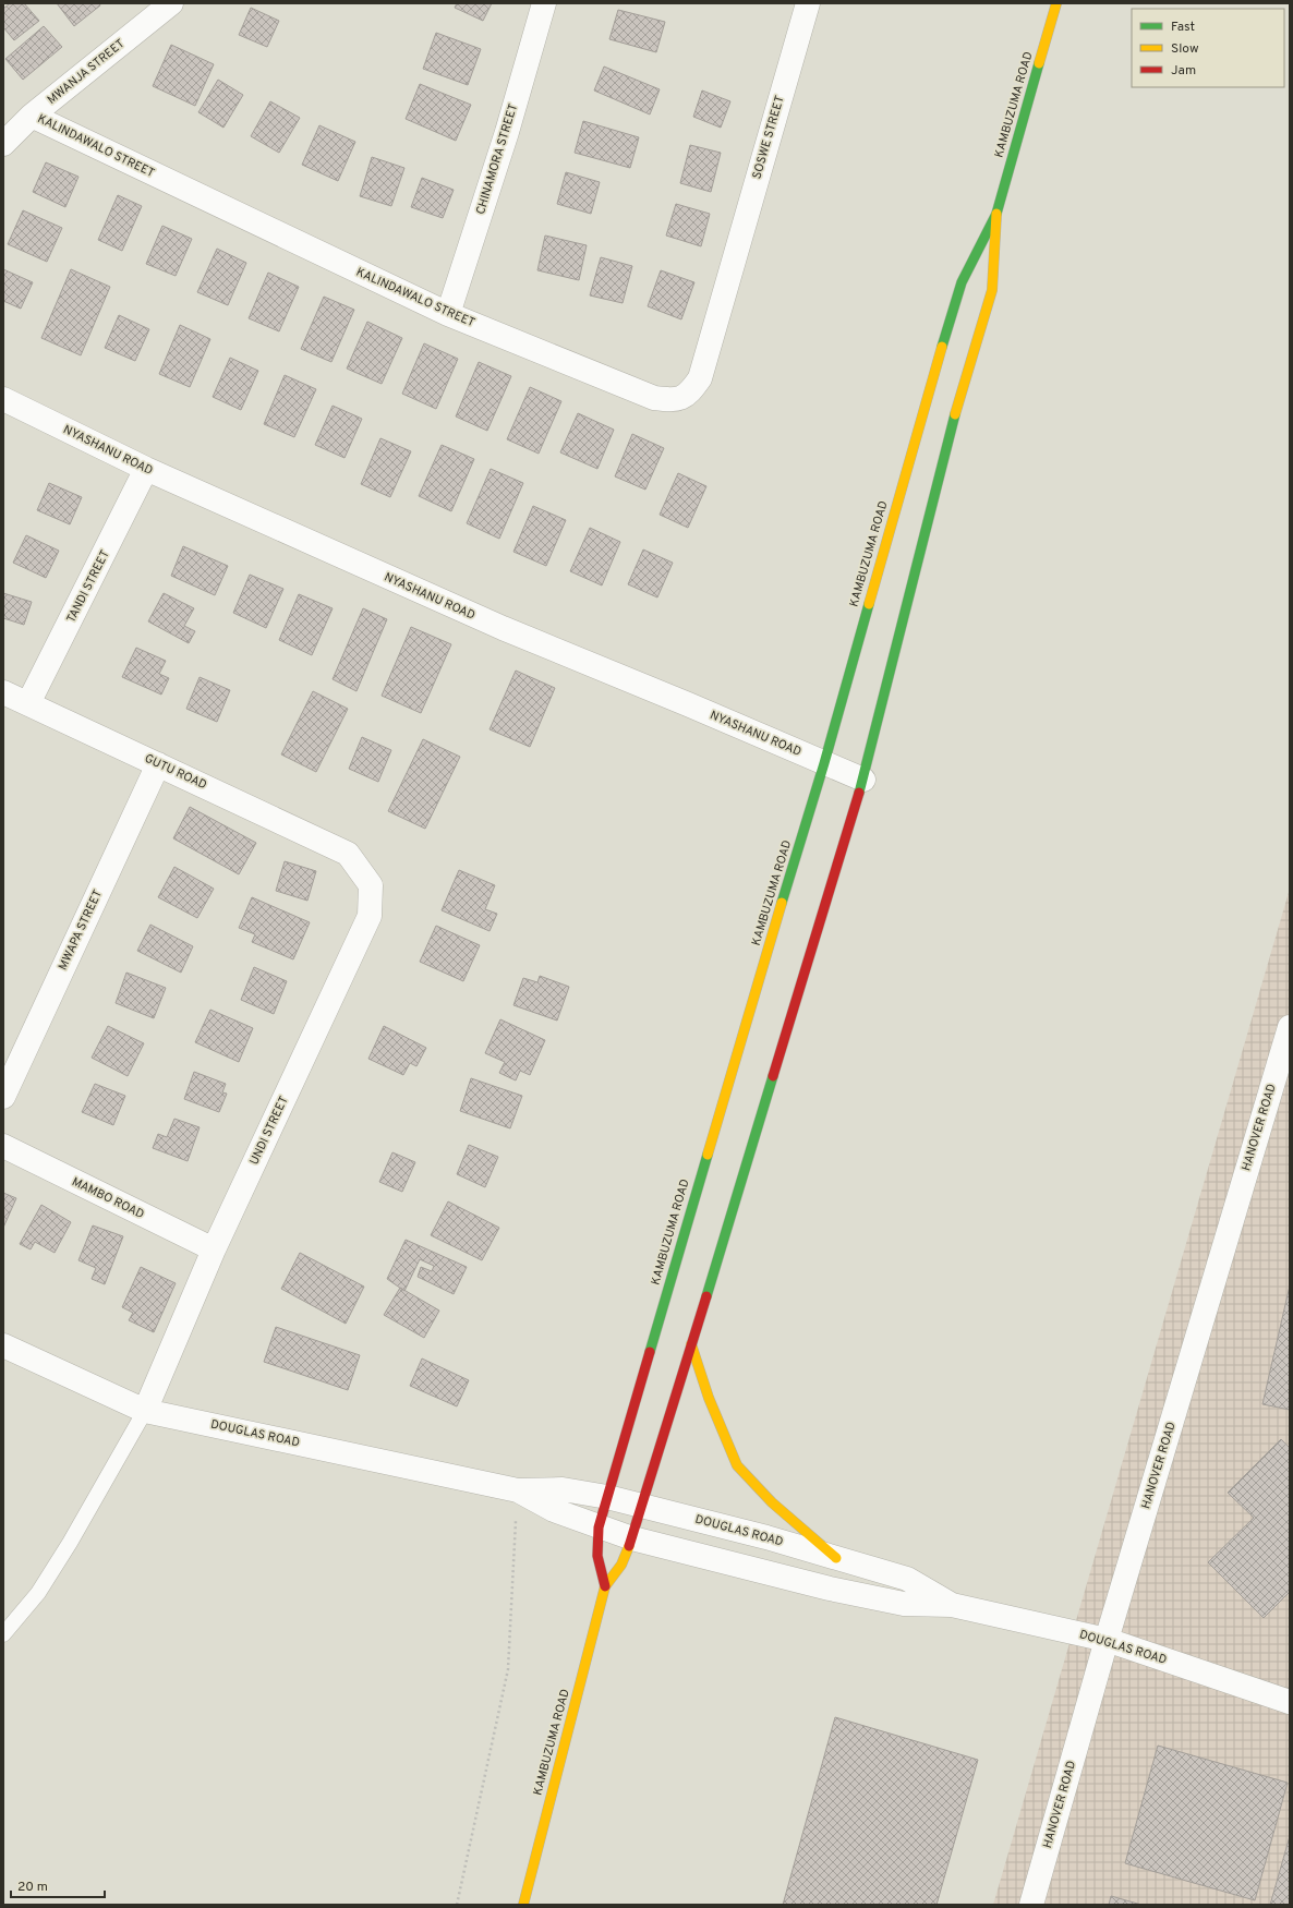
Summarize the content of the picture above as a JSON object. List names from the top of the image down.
{
  "streets": {
    "main road": ["KAMBUZUMA ROAD"],
    "street": [
      "MWANJA STREET",
      "SOSWE STREET",
      "KALINDAWALO STREET",
      "CHINAMORA STREET",
      "NYASHANU ROAD",
      "TANDI STREET",
      "GUTU ROAD",
      "MWAPA STREET",
      "HANOVER ROAD",
      "UNDI STREET",
      "MAMBO ROAD",
      "DOUGLAS ROAD"
    ]
  },
  "crossings": [
    ["MWANJA STREET", "KALINDAWALO STREET"],
    ["KAMBUZUMA ROAD", "NYASHANU ROAD"],
    ["KAMBUZUMA ROAD", "DOUGLAS ROAD"],
    ["SOSWE STREET", "KALINDAWALO STREET"],
    ["KALINDAWALO STREET", "CHINAMORA STREET"],
    ["NYASHANU ROAD", "TANDI STREET"],
    ["TANDI STREET", "GUTU ROAD"],
    ["GUTU ROAD", "MWAPA STREET"],
    ["GUTU ROAD", "UNDI STREET"],
    ["HANOVER ROAD", "DOUGLAS ROAD"],
    ["UNDI STREET", "MAMBO ROAD"],
    ["UNDI STREET", "DOUGLAS ROAD"]
  ],
  "legend": ["Fast", "Slow", "Jam"],
  "scale_bar": "20 m"
}
